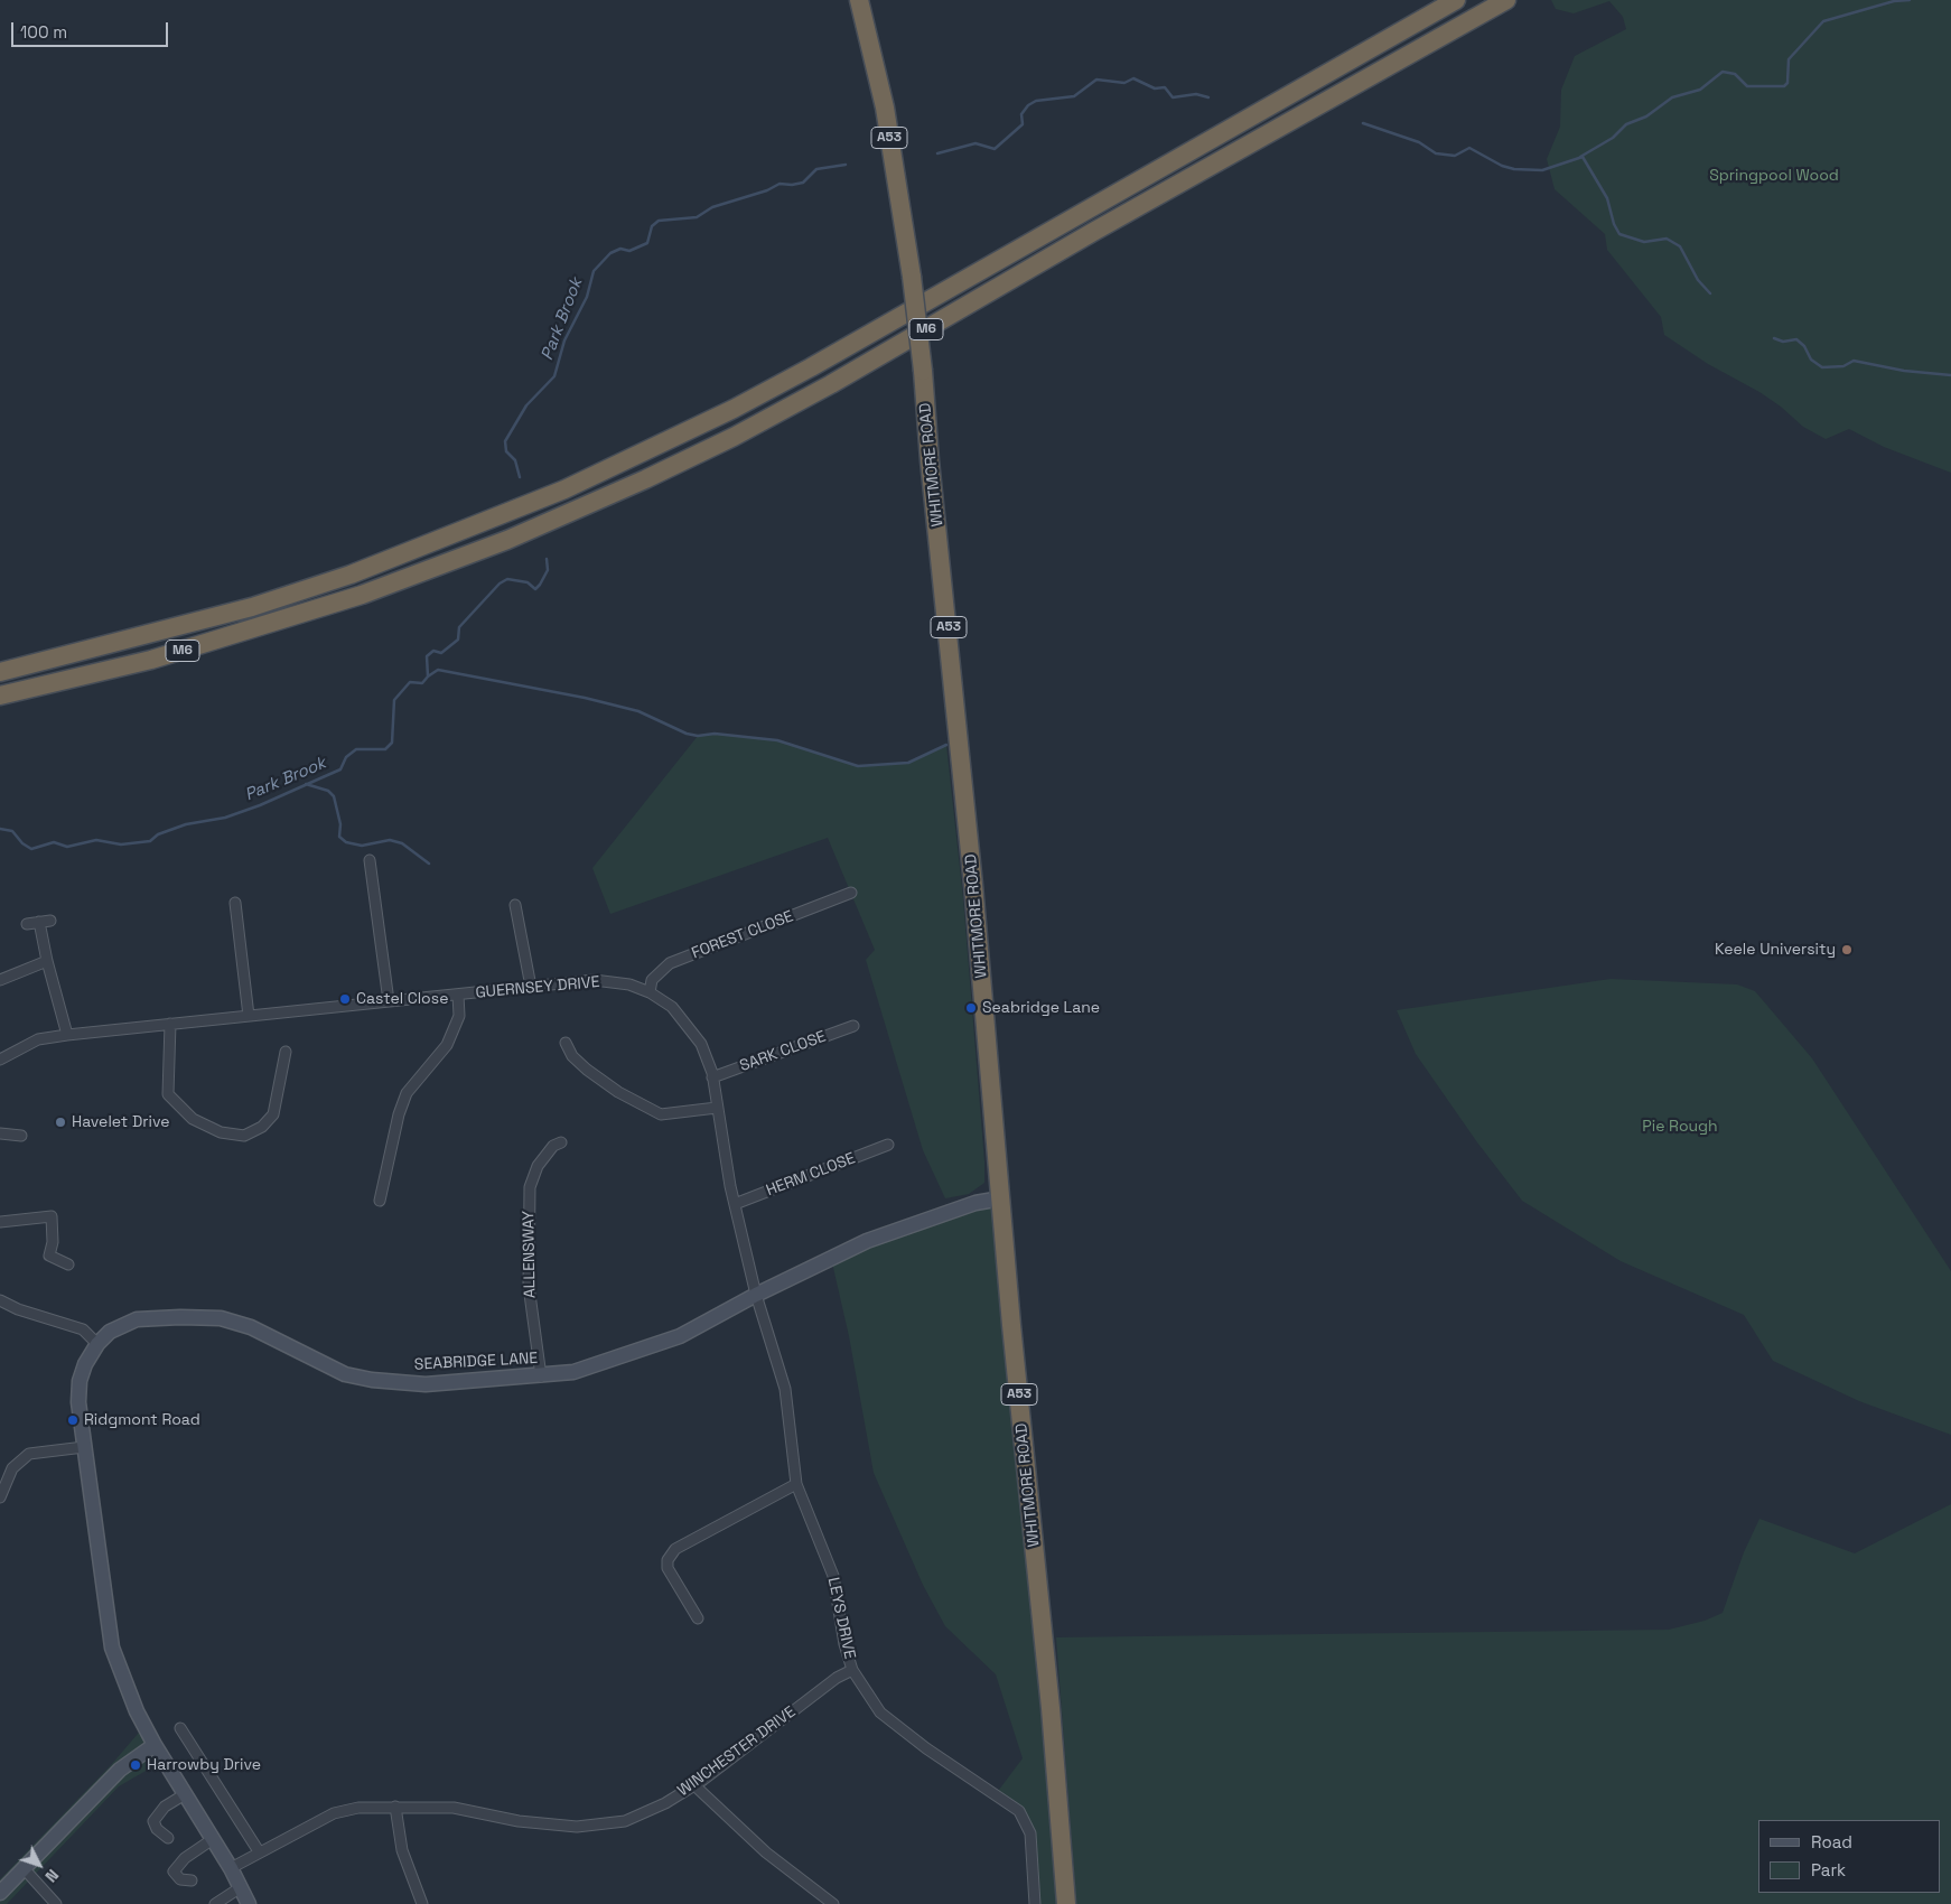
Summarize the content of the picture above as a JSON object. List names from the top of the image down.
{
  "streets": {
    "highway": ["A53", "M6", "WHITMORE ROAD"],
    "street": [
      "FOREST CLOSE",
      "GUERNSEY DRIVE",
      "SARK CLOSE",
      "HERM CLOSE",
      "ALLENSWAY",
      "SEABRIDGE LANE",
      "LEYS DRIVE",
      "WINCHESTER DRIVE"
    ]
  },
  "crossings": [
    ["WHITMORE ROAD", "SEABRIDGE LANE"],
    ["FOREST CLOSE", "GUERNSEY DRIVE"],
    ["GUERNSEY DRIVE", "SARK CLOSE"],
    ["GUERNSEY DRIVE", "HERM CLOSE"],
    ["GUERNSEY DRIVE", "SEABRIDGE LANE"],
    ["GUERNSEY DRIVE", "LEYS DRIVE"],
    ["ALLENSWAY", "SEABRIDGE LANE"],
    ["SEABRIDGE LANE", "LEYS DRIVE"],
    ["LEYS DRIVE", "WINCHESTER DRIVE"]
  ],
  "water": ["Park Brook"],
  "parks": ["Springpool Wood", "Pie Rough"],
  "places": [
    "Keele University",
    "Castel Close",
    "Seabridge Lane",
    "Havelet Drive",
    "Ridgmont Road",
    "Harrowby Drive"
  ],
  "legend": ["Road", "Park"],
  "scale_bar": "100 m",
  "north": "bottom right"
}
